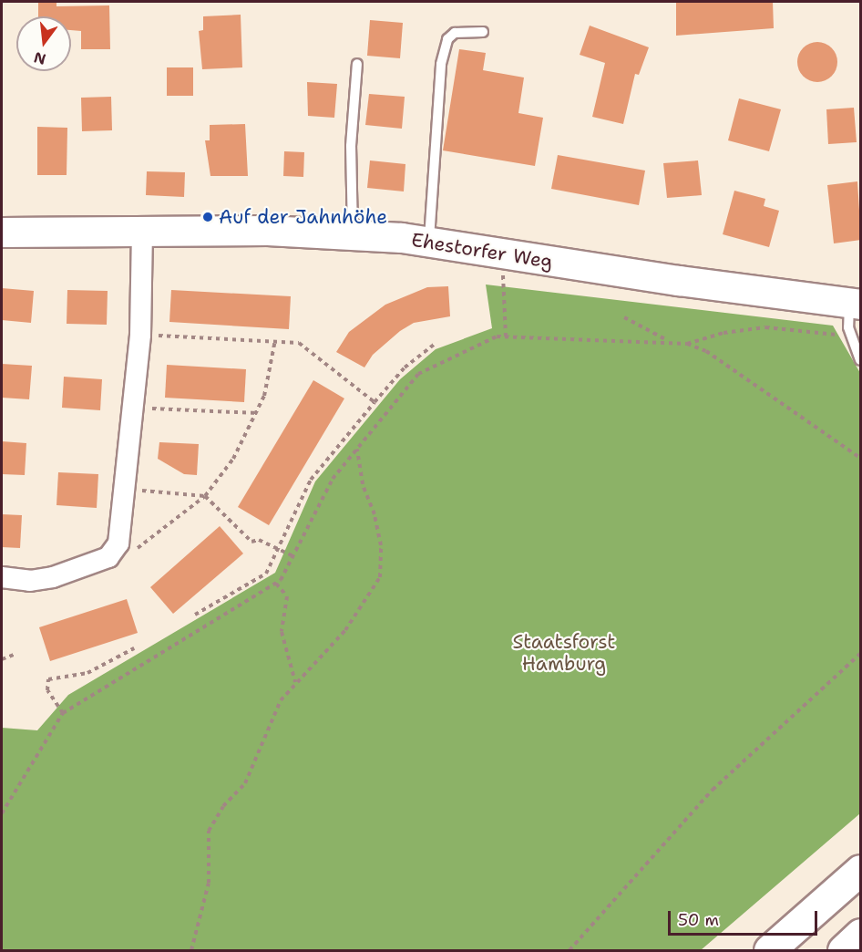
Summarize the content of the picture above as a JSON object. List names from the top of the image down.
{
  "streets": {
    "main road": ["Ehestorfer Weg"]
  },
  "parks": ["Staatsforst Hamburg"],
  "places": ["Auf der Jahnhöhe"],
  "scale_bar": "50 m",
  "north": "bottom"
}
